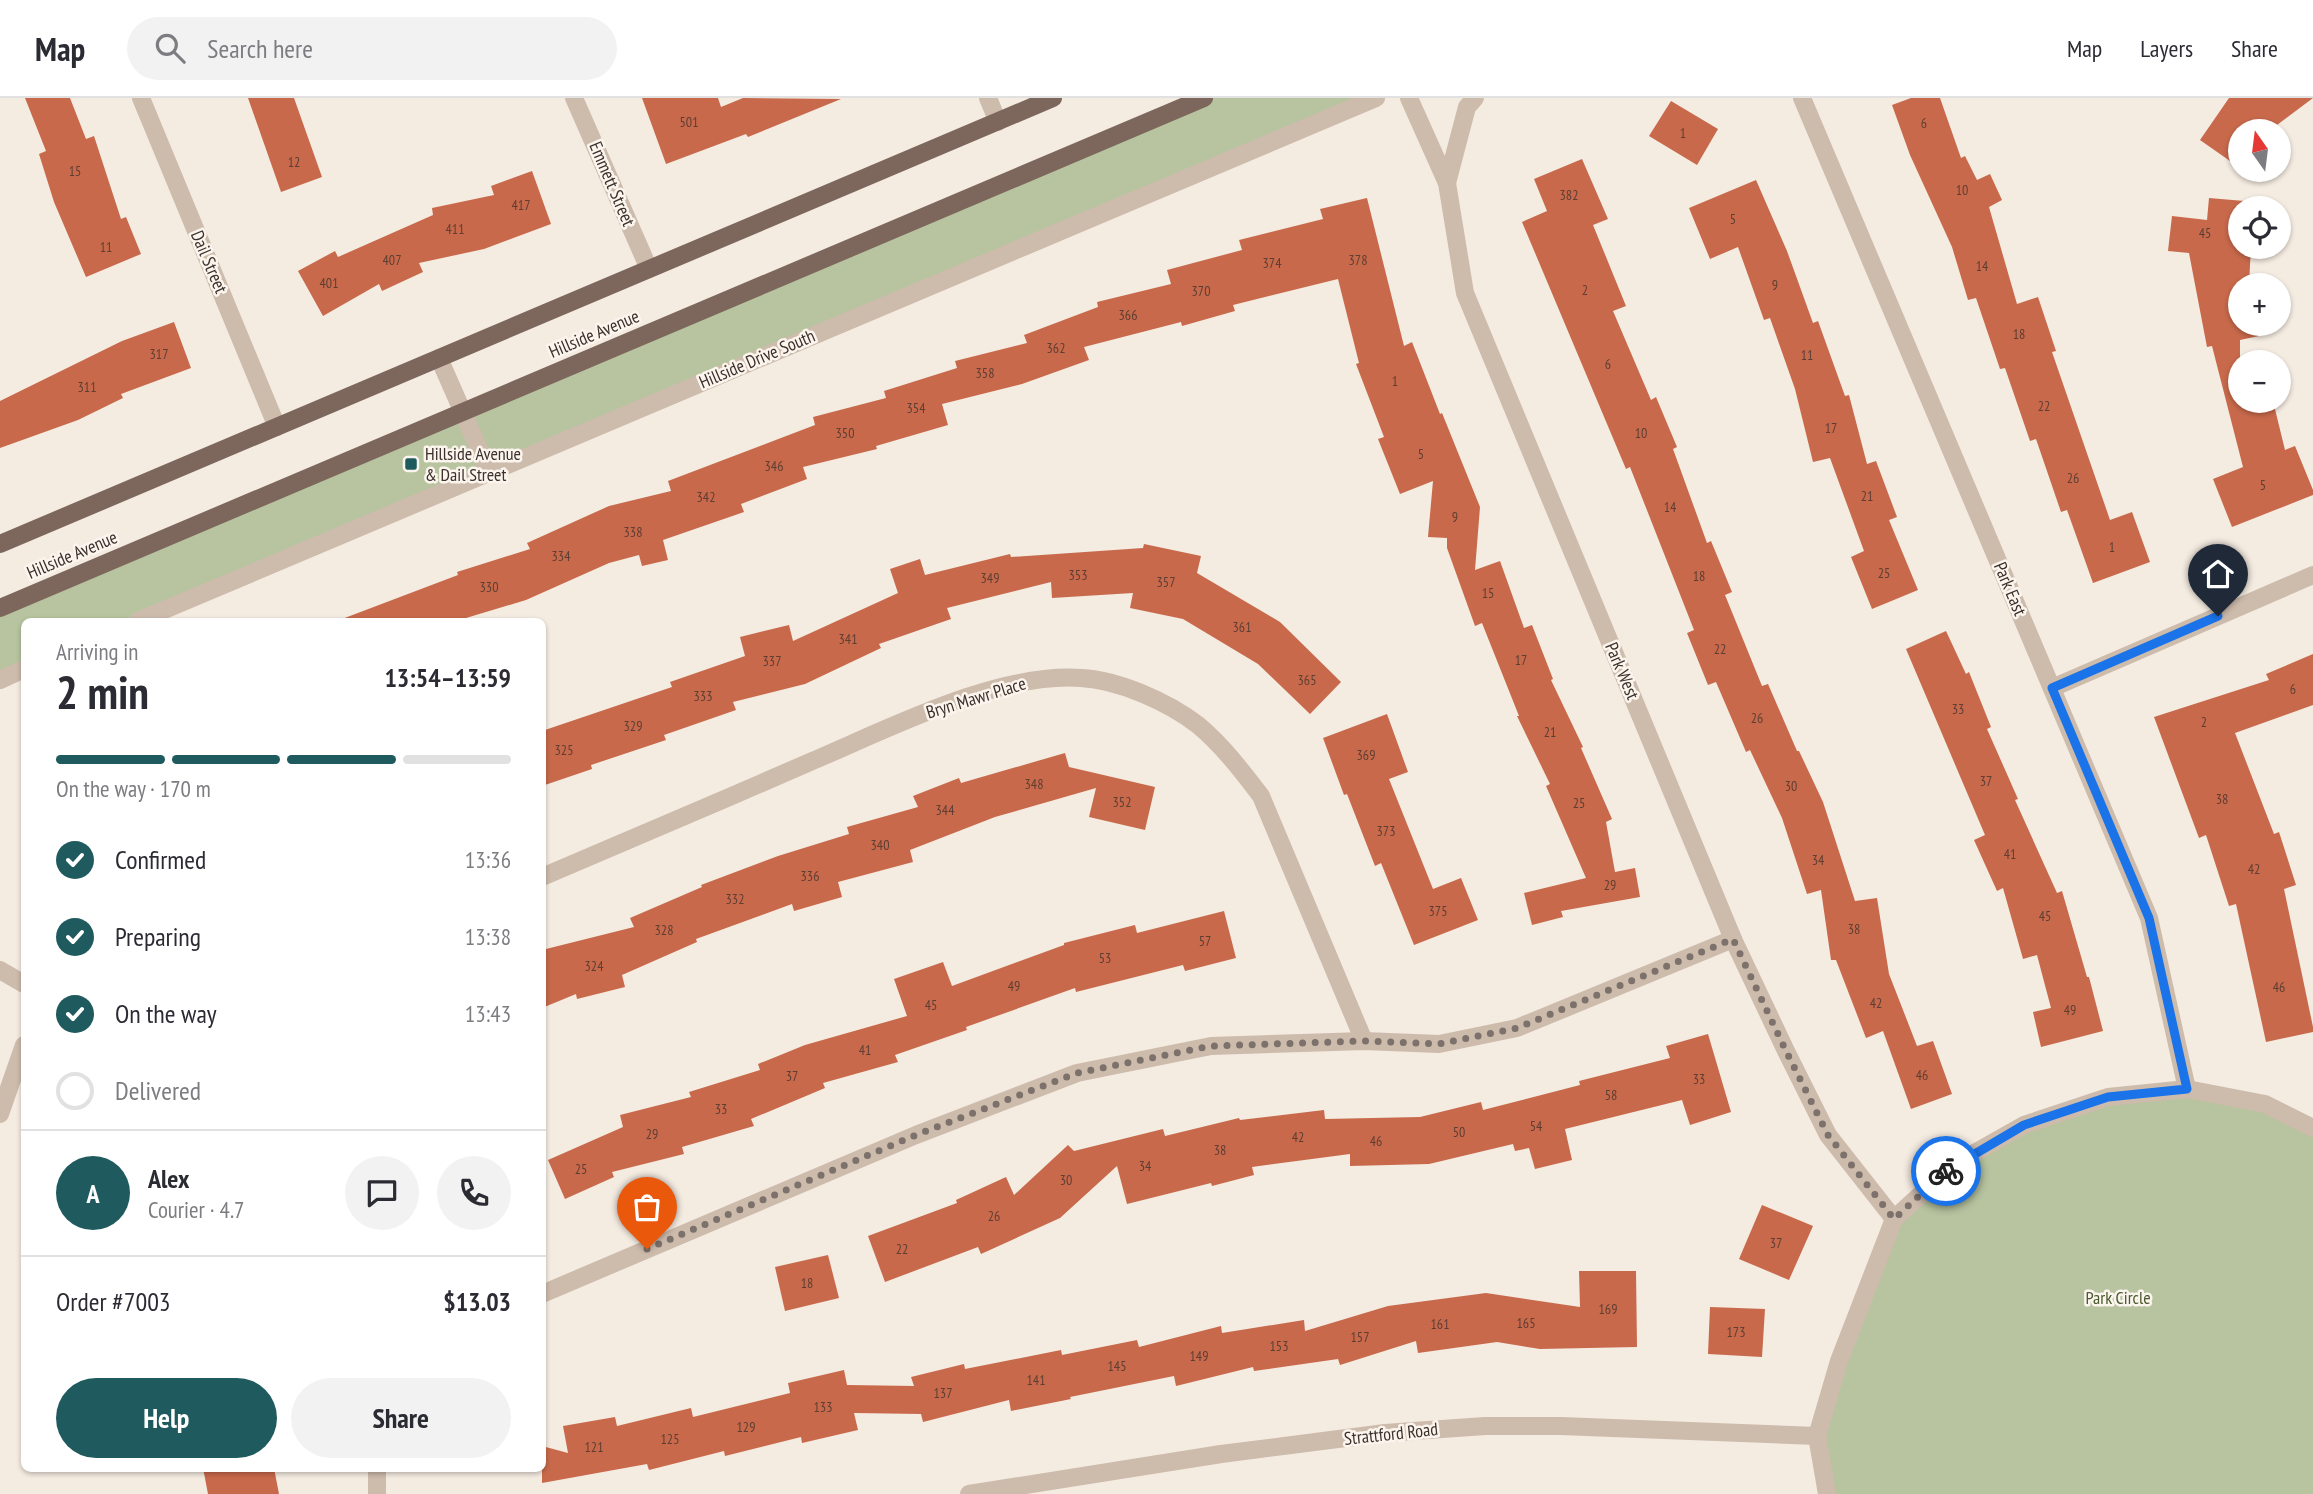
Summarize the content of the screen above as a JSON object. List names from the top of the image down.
{
  "streets": {
    "main road": ["Hillside Avenue"],
    "street": [
      "Emmett Street",
      "Dail Street",
      "Hillside Drive South",
      "Park East",
      "Park West",
      "Bryn Mawr Place",
      "Strattford Road"
    ]
  },
  "parks": ["Park Circle"],
  "places": {
    "transit": ["Hillside Avenue & Dail Street"]
  },
  "house_numbers": [
    "501",
    "6",
    "1",
    "12",
    "15",
    "10",
    "382",
    "417",
    "5",
    "411",
    "45",
    "11",
    "407",
    "378",
    "374",
    "14",
    "401",
    "9",
    "2",
    "370",
    "366",
    "18",
    "362",
    "317",
    "11",
    "6",
    "358",
    "1",
    "311",
    "22",
    "354",
    "17",
    "350",
    "10",
    "5",
    "346",
    "26",
    "5",
    "21",
    "342",
    "14",
    "9",
    "338",
    "1",
    "334",
    "25",
    "353",
    "18",
    "349",
    "357",
    "330",
    "15",
    "361",
    "341",
    "22",
    "17",
    "337",
    "365",
    "6",
    "333",
    "33",
    "26",
    "2",
    "329",
    "21",
    "325",
    "369",
    "37",
    "348",
    "30",
    "38",
    "352",
    "25",
    "344",
    "373",
    "340",
    "41",
    "34",
    "42",
    "336",
    "29",
    "332",
    "375",
    "45",
    "38",
    "328",
    "57",
    "53",
    "324",
    "49",
    "46",
    "42",
    "45",
    "49",
    "41",
    "46",
    "37",
    "33",
    "58",
    "33",
    "54",
    "50",
    "29",
    "42",
    "46",
    "38",
    "34",
    "25",
    "30",
    "26",
    "37",
    "22",
    "18",
    "169",
    "165",
    "161",
    "173",
    "157",
    "153",
    "149",
    "145",
    "141",
    "137",
    "133",
    "129",
    "125",
    "121"
  ],
  "north": "top",
  "page": {
    "header": "Map",
    "search": "Search here",
    "nav": ["Map", "Layers", "Share"],
    "map_buttons": ["+", "−"],
    "heading": ["2 min", "Arriving in", "13:54–13:59"],
    "panel": [
      "Alex",
      "Courier · 4.7",
      "Order #7003",
      "$13.03"
    ],
    "bar": "On the way · 170 m",
    "list": [
      ["Confirmed", "13:36"],
      ["Preparing", "13:38"],
      ["On the way", "13:43"],
      "Delivered"
    ],
    "round": "A",
    "buttons": ["Help", "Share"]
  }
}
